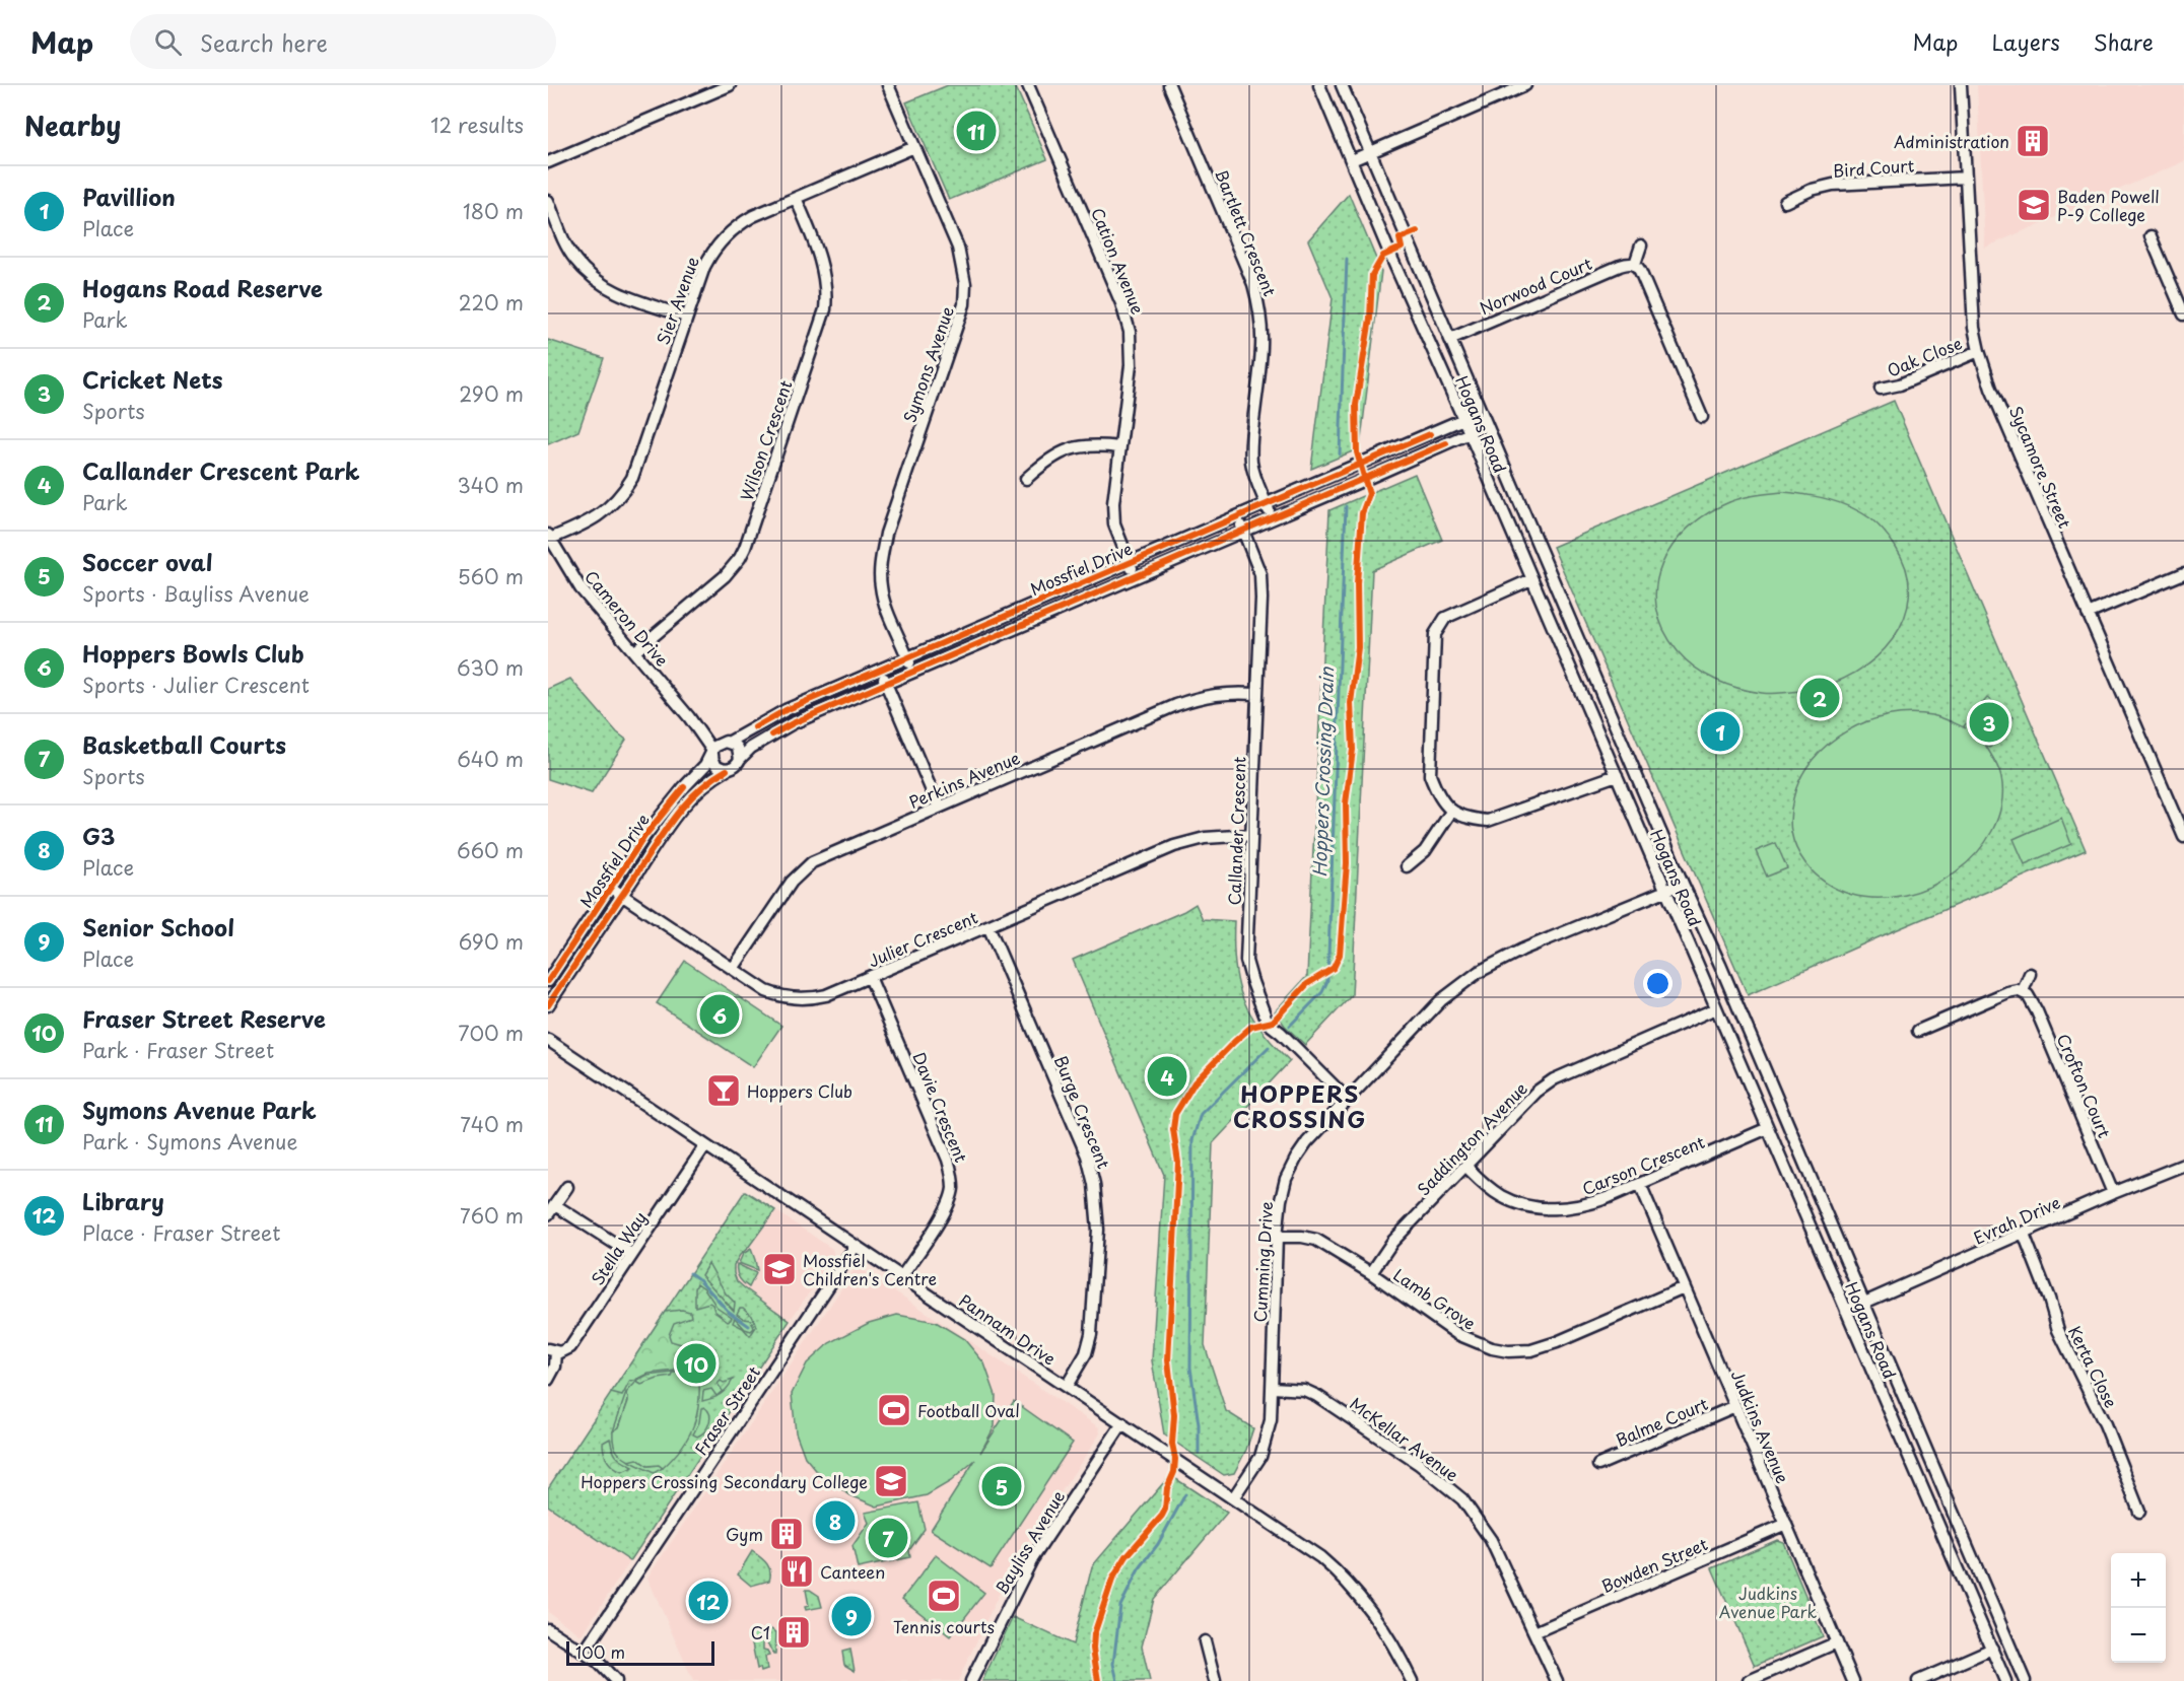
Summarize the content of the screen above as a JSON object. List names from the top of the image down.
{
  "streets": {
    "street": [
      "Bird Court",
      "Bartlett Crescent",
      "Cation Avenue",
      "Norwood Court",
      "Sier Avenue",
      "Oak Close",
      "Symons Avenue",
      "Hogans Road",
      "Wilson Crescent",
      "Sycamore Street",
      "Mossfiel Drive",
      "Cameron Drive",
      "Perkins Avenue",
      "Callander Crescent",
      "Julier Crescent",
      "Crofton Court",
      "Davie Crescent",
      "Burge Crescent",
      "Saddington Avenue",
      "Carson Crescent",
      "Evrah Drive",
      "Stella Way",
      "Cumming Drive",
      "Lamb Grove",
      "Pannam Drive",
      "Kerta Close",
      "Fraser Street",
      "Balme Court",
      "Judkins Avenue",
      "McKellar Avenue",
      "Bayliss Avenue",
      "Bowden Street"
    ]
  },
  "crossings": [
    ["Bird Court", "Sycamore Street"],
    ["Bartlett Crescent", "Mossfiel Drive"],
    ["Cation Avenue", "Mossfiel Drive"],
    ["Norwood Court", "Hogans Road"],
    ["Sier Avenue", "Symons Avenue"],
    ["Sier Avenue", "Wilson Crescent"],
    ["Sier Avenue", "Cameron Drive"],
    ["Oak Close", "Sycamore Street"],
    ["Symons Avenue", "Mossfiel Drive"],
    ["Hogans Road", "Mossfiel Drive"],
    ["Hogans Road", "Saddington Avenue"],
    ["Hogans Road", "Carson Crescent"],
    ["Hogans Road", "Evrah Drive"],
    ["Hogans Road", "Cumming Drive"],
    ["Wilson Crescent", "Cameron Drive"],
    ["Mossfiel Drive", "Cameron Drive"],
    ["Mossfiel Drive", "Callander Crescent"],
    ["Mossfiel Drive", "Julier Crescent"],
    ["Perkins Avenue", "Callander Crescent"],
    ["Perkins Avenue", "Julier Crescent"],
    ["Callander Crescent", "Julier Crescent"],
    ["Callander Crescent", "Cumming Drive"],
    ["Julier Crescent", "Davie Crescent"],
    ["Julier Crescent", "Burge Crescent"],
    ["Crofton Court", "Evrah Drive"],
    ["Davie Crescent", "Pannam Drive"],
    ["Burge Crescent", "Pannam Drive"],
    ["Saddington Avenue", "Carson Crescent"],
    ["Saddington Avenue", "Lamb Grove"],
    ["Carson Crescent", "Judkins Avenue"],
    ["Evrah Drive", "Kerta Close"],
    ["Stella Way", "Pannam Drive"],
    ["Cumming Drive", "Lamb Grove"],
    ["Cumming Drive", "Pannam Drive"],
    ["Cumming Drive", "McKellar Avenue"],
    ["Lamb Grove", "Judkins Avenue"],
    ["Pannam Drive", "Fraser Street"],
    ["Pannam Drive", "Bayliss Avenue"],
    ["Balme Court", "Judkins Avenue"],
    ["Judkins Avenue", "Bowden Street"],
    ["McKellar Avenue", "Bowden Street"]
  ],
  "districts": ["HOPPERS CROSSING"],
  "water": ["Hoppers Crossing Drain"],
  "parks": ["Judkins Avenue Park"],
  "places": {
    "building": ["Administration", "Gym", "C1"],
    "school or university": ["Baden Powell P-9 College", "Mossfiel Children's Centre", "Hoppers Crossing Secondary College"],
    "bar": ["Hoppers Club"],
    "sports": ["Football Oval", "Tennis courts"],
    "restaurant": ["Canteen"]
  },
  "scale_bar": "100 m",
  "page": {
    "header": "Map",
    "search": "Search here",
    "nav": ["Map", "Layers", "Share"],
    "heading": ["Nearby", "12 results"],
    "pins": [
      "11",
      "2",
      "3",
      "1",
      "6",
      "4",
      "10",
      "5",
      "8",
      "7",
      "12",
      "9"
    ],
    "list": [
      {
        "mark": "1",
        "name": "Pavillion",
        "note": "Place",
        "value": "180 m"
      },
      {
        "mark": "2",
        "name": "Hogans Road Reserve",
        "note": "Park",
        "value": "220 m"
      },
      {
        "mark": "3",
        "name": "Cricket Nets",
        "note": "Sports",
        "value": "290 m"
      },
      {
        "mark": "4",
        "name": "Callander Crescent Park",
        "note": "Park",
        "value": "340 m"
      },
      {
        "mark": "5",
        "name": "Soccer oval",
        "note": "Sports · Bayliss Avenue",
        "value": "560 m"
      },
      {
        "mark": "6",
        "name": "Hoppers Bowls Club",
        "note": "Sports · Julier Crescent",
        "value": "630 m"
      },
      {
        "mark": "7",
        "name": "Basketball Courts",
        "note": "Sports",
        "value": "640 m"
      },
      {
        "mark": "8",
        "name": "G3",
        "note": "Place",
        "value": "660 m"
      },
      {
        "mark": "9",
        "name": "Senior School",
        "note": "Place",
        "value": "690 m"
      },
      {
        "mark": "10",
        "name": "Fraser Street Reserve",
        "note": "Park · Fraser Street",
        "value": "700 m"
      },
      {
        "mark": "11",
        "name": "Symons Avenue Park",
        "note": "Park · Symons Avenue",
        "value": "740 m"
      },
      {
        "mark": "12",
        "name": "Library",
        "note": "Place · Fraser Street",
        "value": "760 m"
      }
    ],
    "map_buttons": ["+", "−"],
    "scale": "100 m"
  }
}
